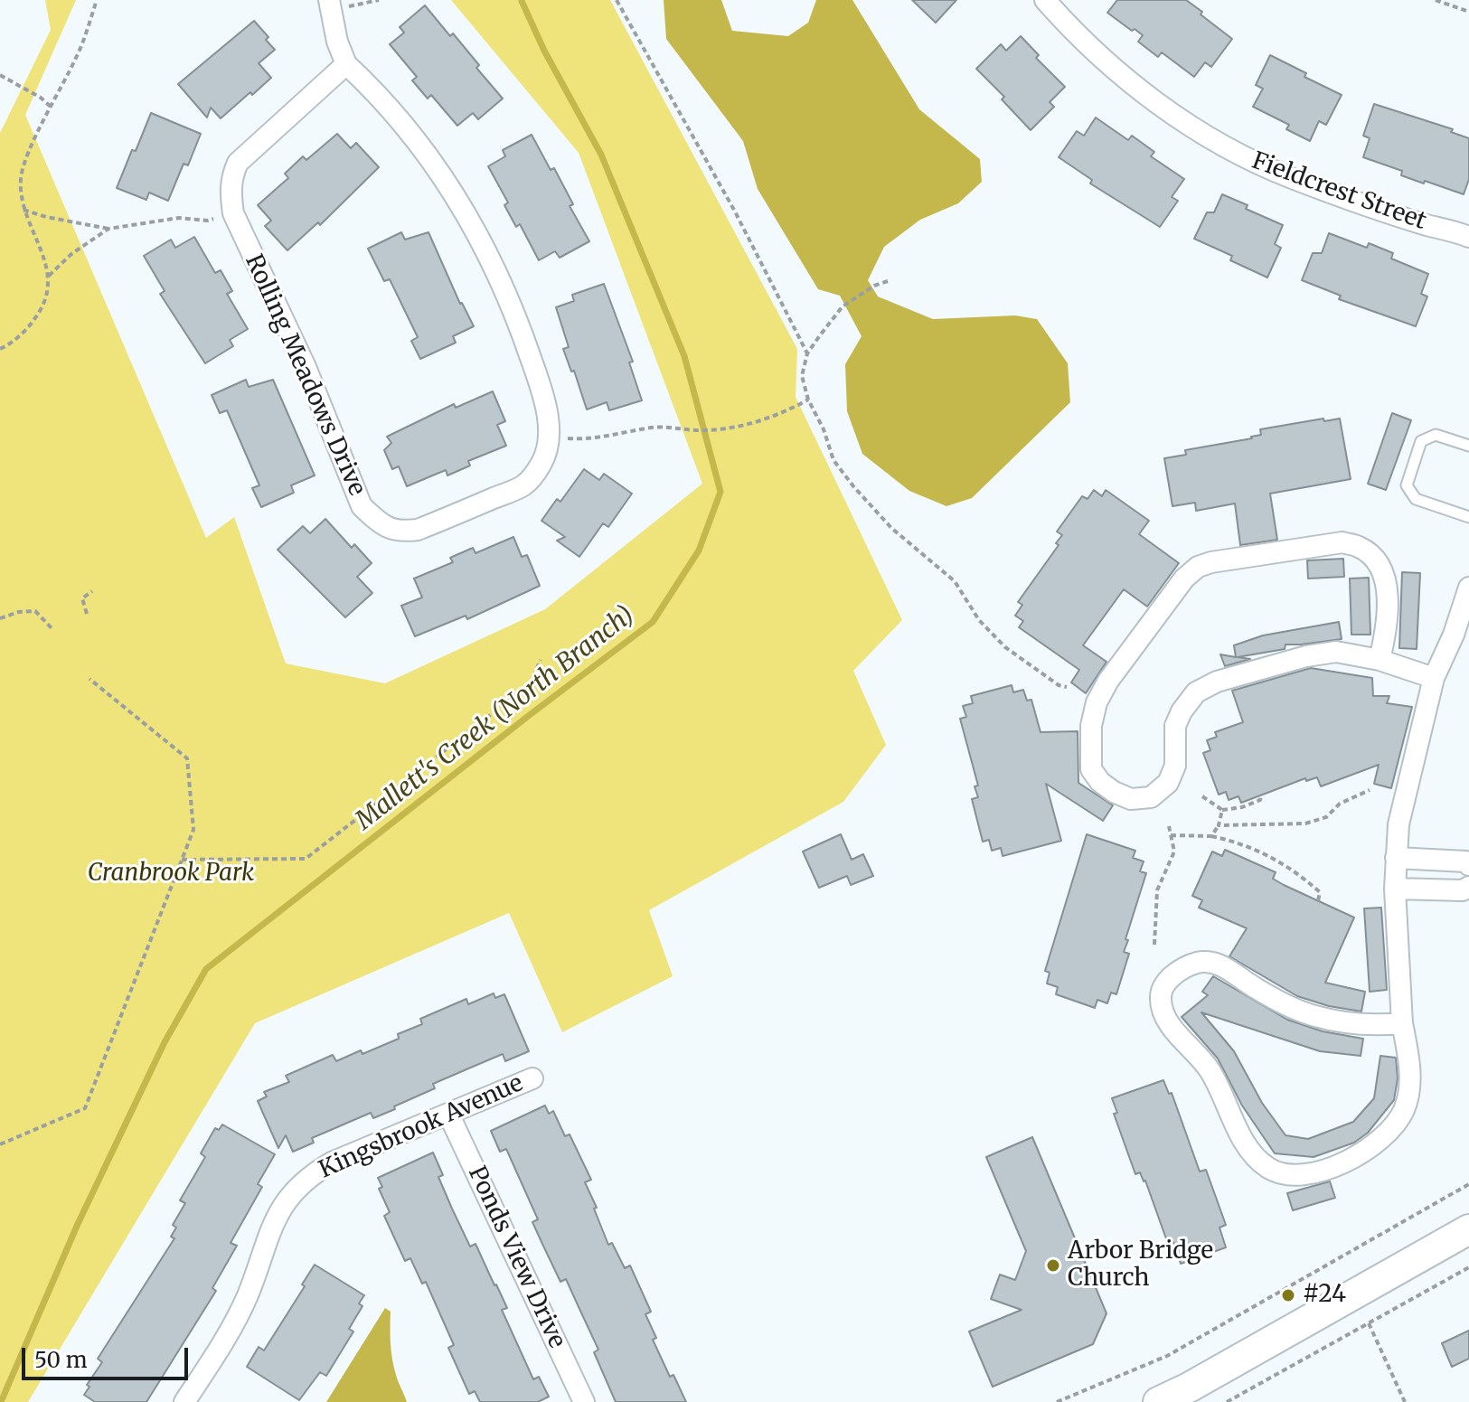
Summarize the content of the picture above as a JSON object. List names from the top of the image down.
{
  "streets": {
    "street": [
      "Fieldcrest Street",
      "Rolling Meadows Drive",
      "Kingsbrook Avenue",
      "Ponds View Drive"
    ]
  },
  "crossings": [
    ["Kingsbrook Avenue", "Ponds View Drive"]
  ],
  "water": ["Mallett's Creek (North Branch)"],
  "parks": ["Cranbrook Park"],
  "places": ["Arbor Bridge Church", "#24"],
  "scale_bar": "50 m"
}
